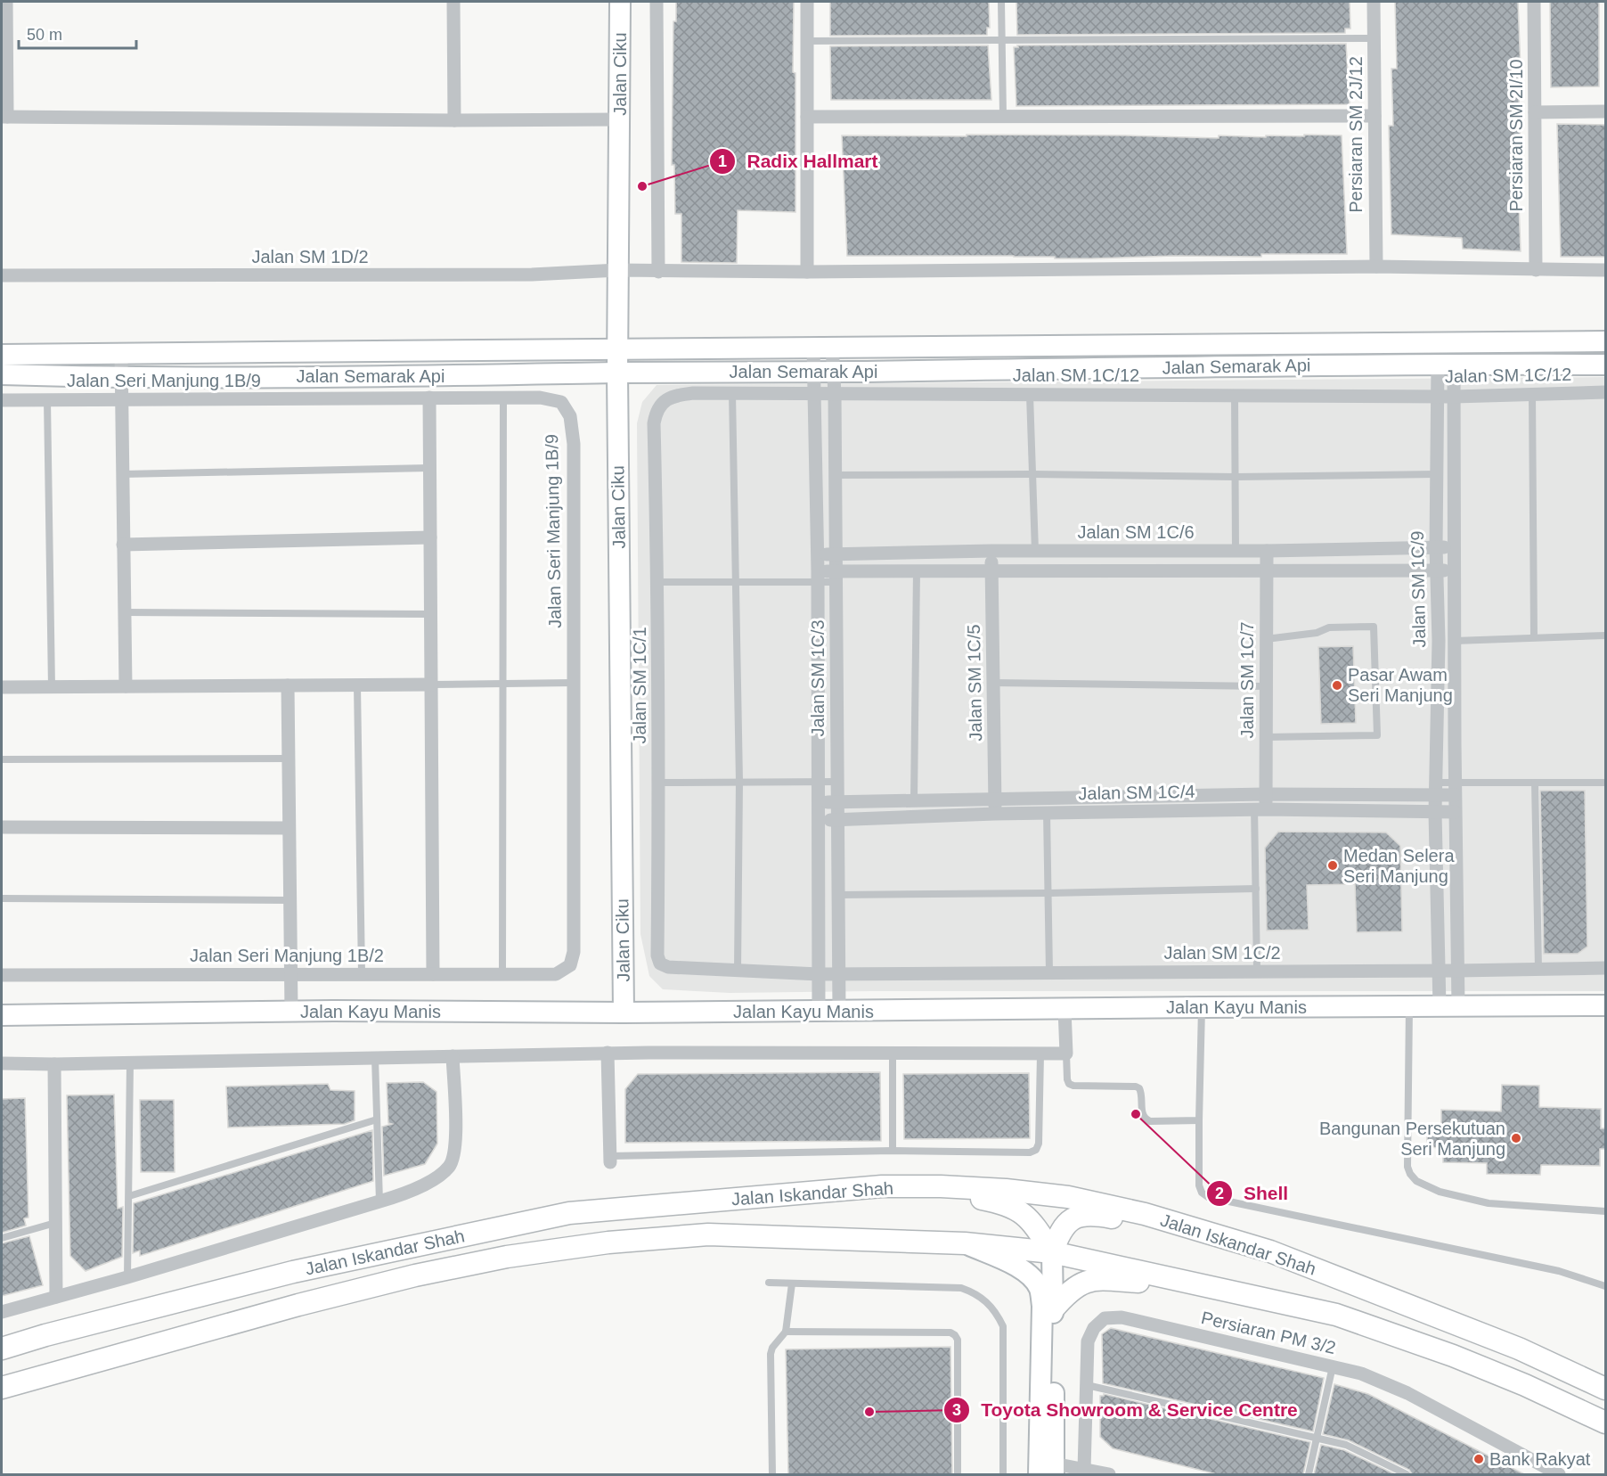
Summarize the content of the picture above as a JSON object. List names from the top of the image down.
{
  "streets": {
    "main road": ["Jalan Iskandar Shah"],
    "street": [
      "Jalan Ciku",
      "Persiaran SM 2J/12",
      "Persiaran SM 2I/10",
      "Jalan SM 1D/2",
      "Jalan Semarak Api",
      "Jalan SM 1C/12",
      "Jalan Seri Manjung 1B/9",
      "Jalan SM 1C/6",
      "Jalan SM 1C/9",
      "Jalan SM 1C/3",
      "Jalan SM 1C/7",
      "Jalan SM 1C/5",
      "Jalan SM 1C/1",
      "Jalan SM 1C/4",
      "Jalan SM 1C/2",
      "Jalan Seri Manjung 1B/2",
      "Jalan Kayu Manis",
      "Persiaran PM 3/2"
    ]
  },
  "crossings": [
    ["Jalan Ciku", "Jalan SM 1D/2"],
    ["Jalan Ciku", "Jalan Semarak Api"],
    ["Jalan Ciku", "Jalan Kayu Manis"],
    ["Persiaran SM 2J/12", "Jalan SM 1D/2"],
    ["Persiaran SM 2I/10", "Jalan SM 1D/2"],
    ["Jalan Semarak Api", "Jalan SM 1C/9"],
    ["Jalan Semarak Api", "Jalan SM 1C/3"],
    ["Jalan SM 1C/12", "Jalan SM 1C/9"],
    ["Jalan SM 1C/12", "Jalan SM 1C/3"],
    ["Jalan SM 1C/12", "Jalan SM 1C/1"],
    ["Jalan Seri Manjung 1B/9", "Jalan Seri Manjung 1B/2"],
    ["Jalan SM 1C/6", "Jalan SM 1C/9"],
    ["Jalan SM 1C/6", "Jalan SM 1C/3"],
    ["Jalan SM 1C/6", "Jalan SM 1C/7"],
    ["Jalan SM 1C/6", "Jalan SM 1C/5"],
    ["Jalan SM 1C/9", "Jalan SM 1C/4"],
    ["Jalan SM 1C/9", "Jalan SM 1C/2"],
    ["Jalan SM 1C/9", "Jalan Kayu Manis"],
    ["Jalan SM 1C/3", "Jalan SM 1C/1"],
    ["Jalan SM 1C/3", "Jalan SM 1C/4"],
    ["Jalan SM 1C/3", "Jalan SM 1C/2"],
    ["Jalan SM 1C/3", "Jalan Kayu Manis"],
    ["Jalan SM 1C/7", "Jalan SM 1C/4"],
    ["Jalan SM 1C/5", "Jalan SM 1C/4"],
    ["Jalan SM 1C/1", "Jalan SM 1C/2"]
  ],
  "places": [
    "Radix Hallmart",
    "Pasar Awam Seri Manjung",
    "Medan Selera Seri Manjung",
    "Shell",
    "Bangunan Persekutuan Seri Manjung",
    "Toyota Showroom & Service Centre",
    "Bank Rakyat"
  ],
  "scale_bar": "50 m"
}
